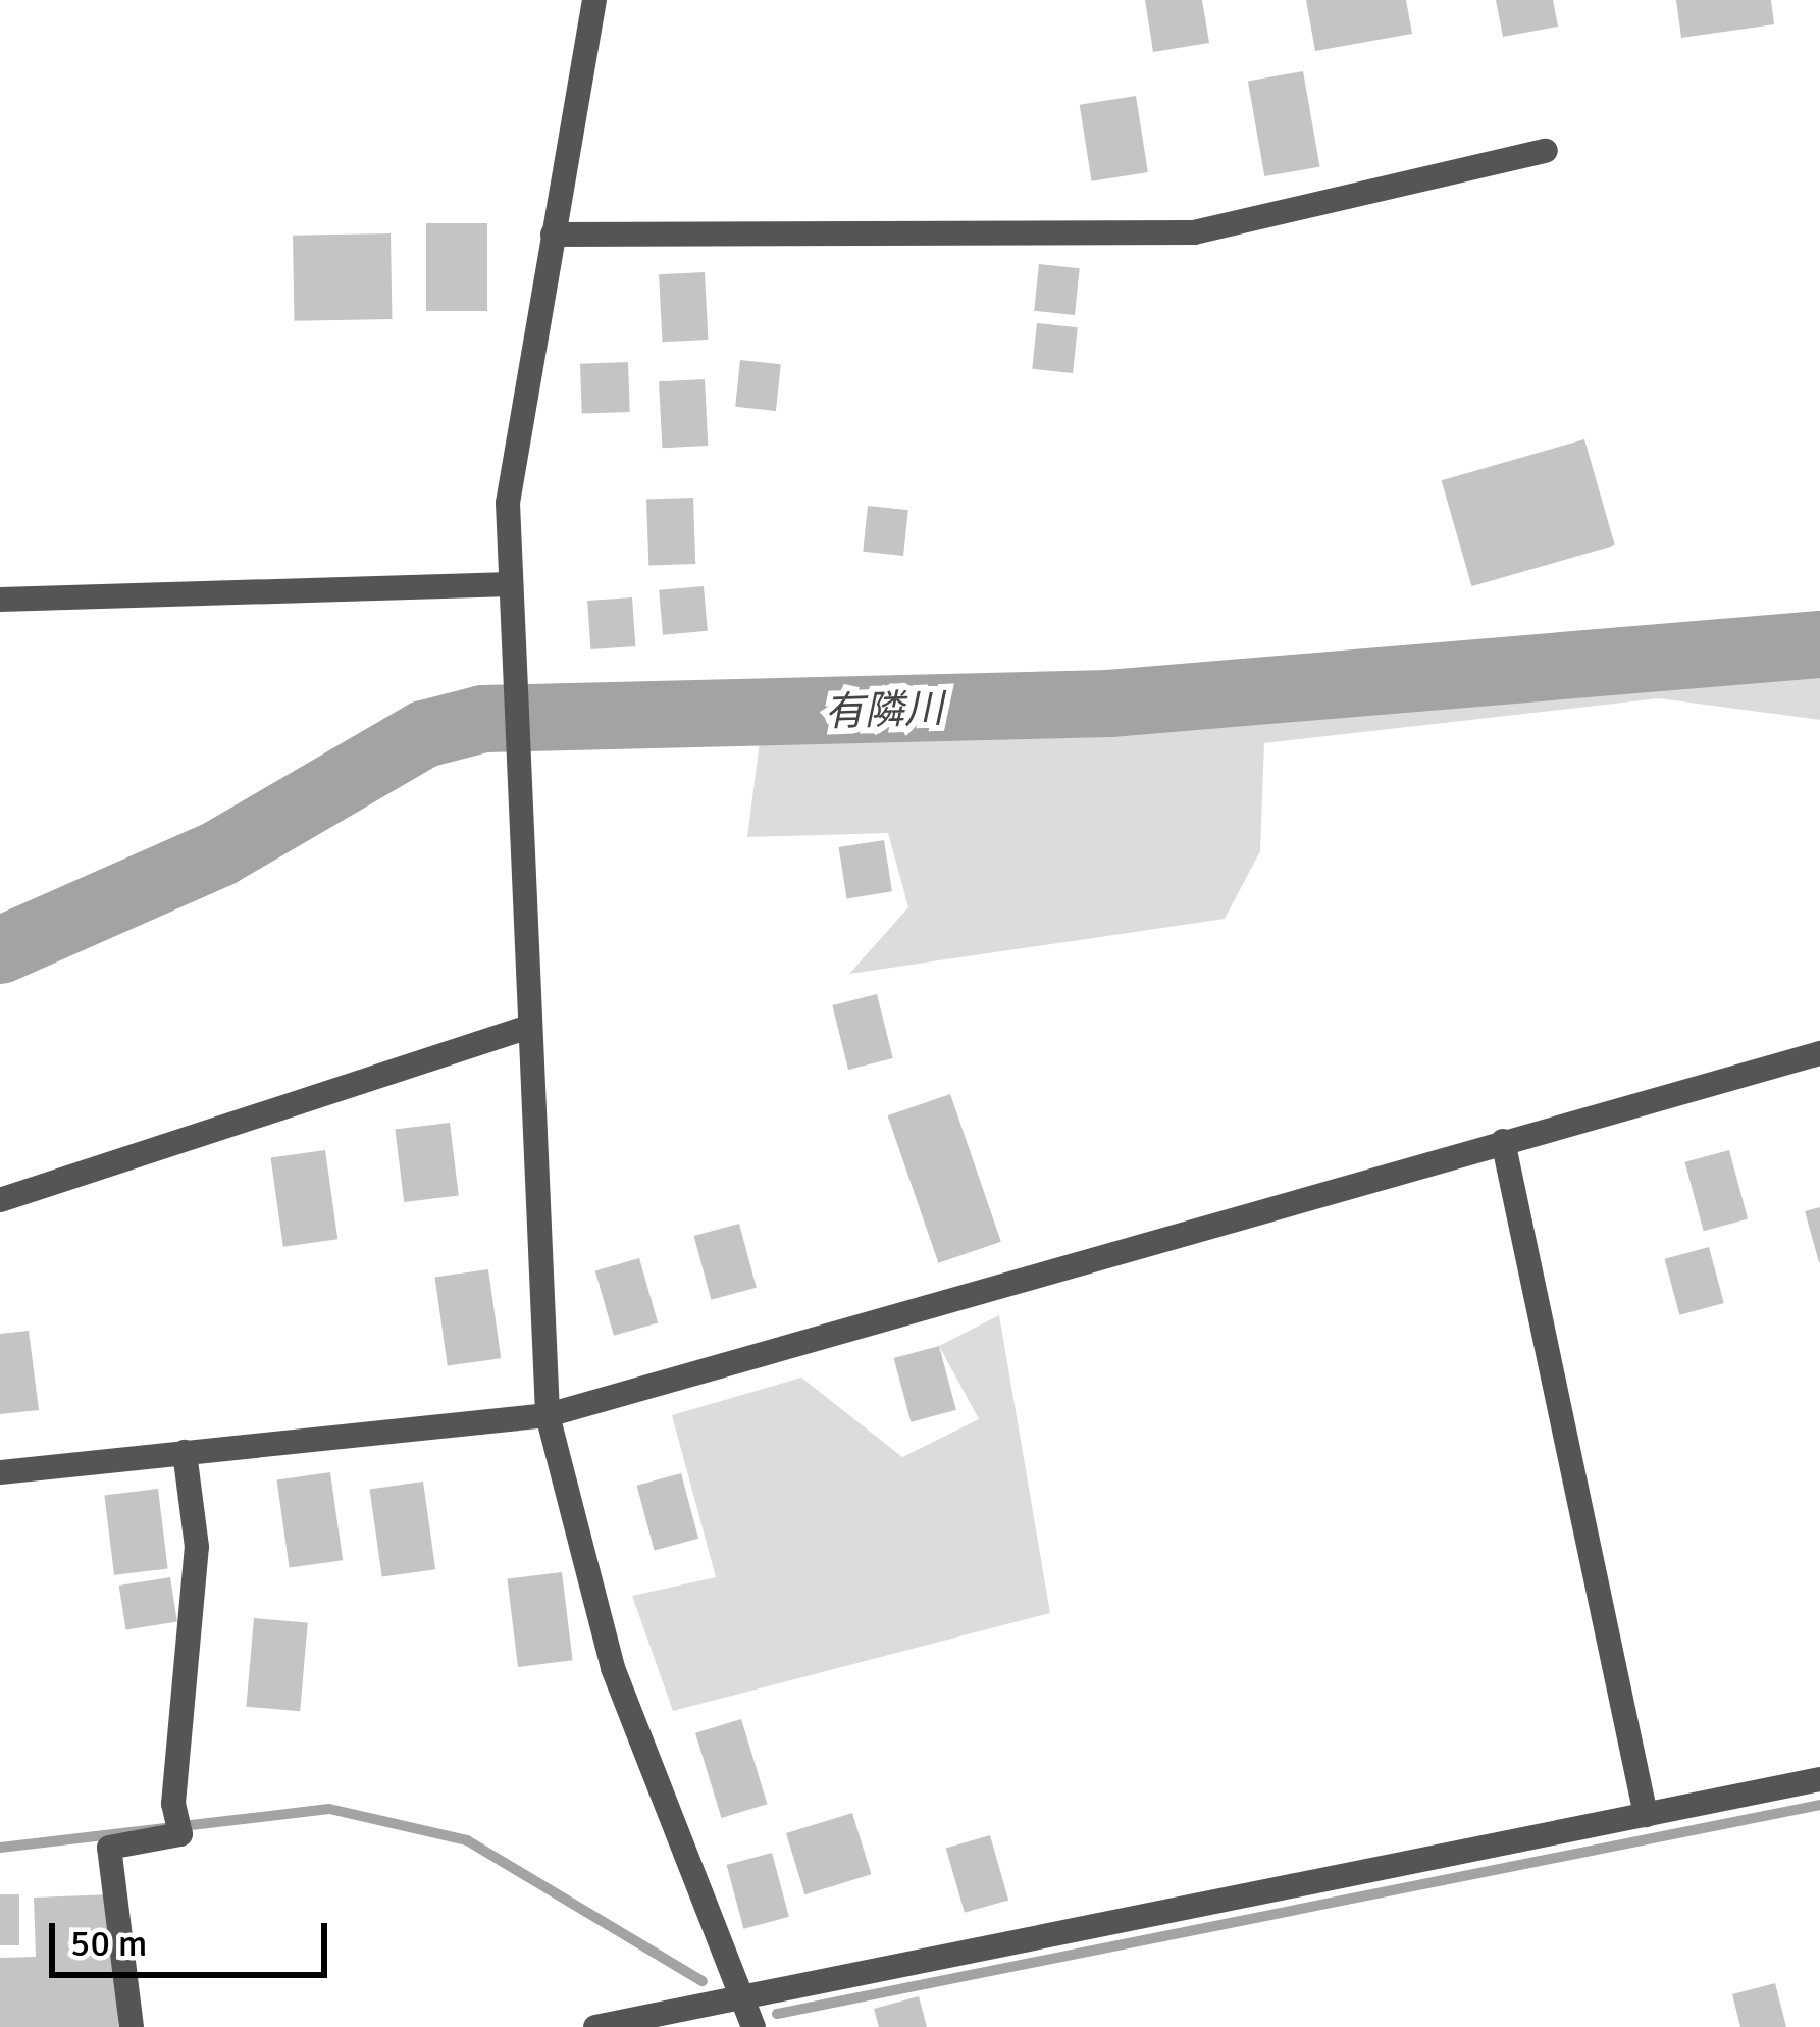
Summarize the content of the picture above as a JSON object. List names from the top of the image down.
{
  "water": ["有隣川"],
  "scale_bar": "50 m"
}
